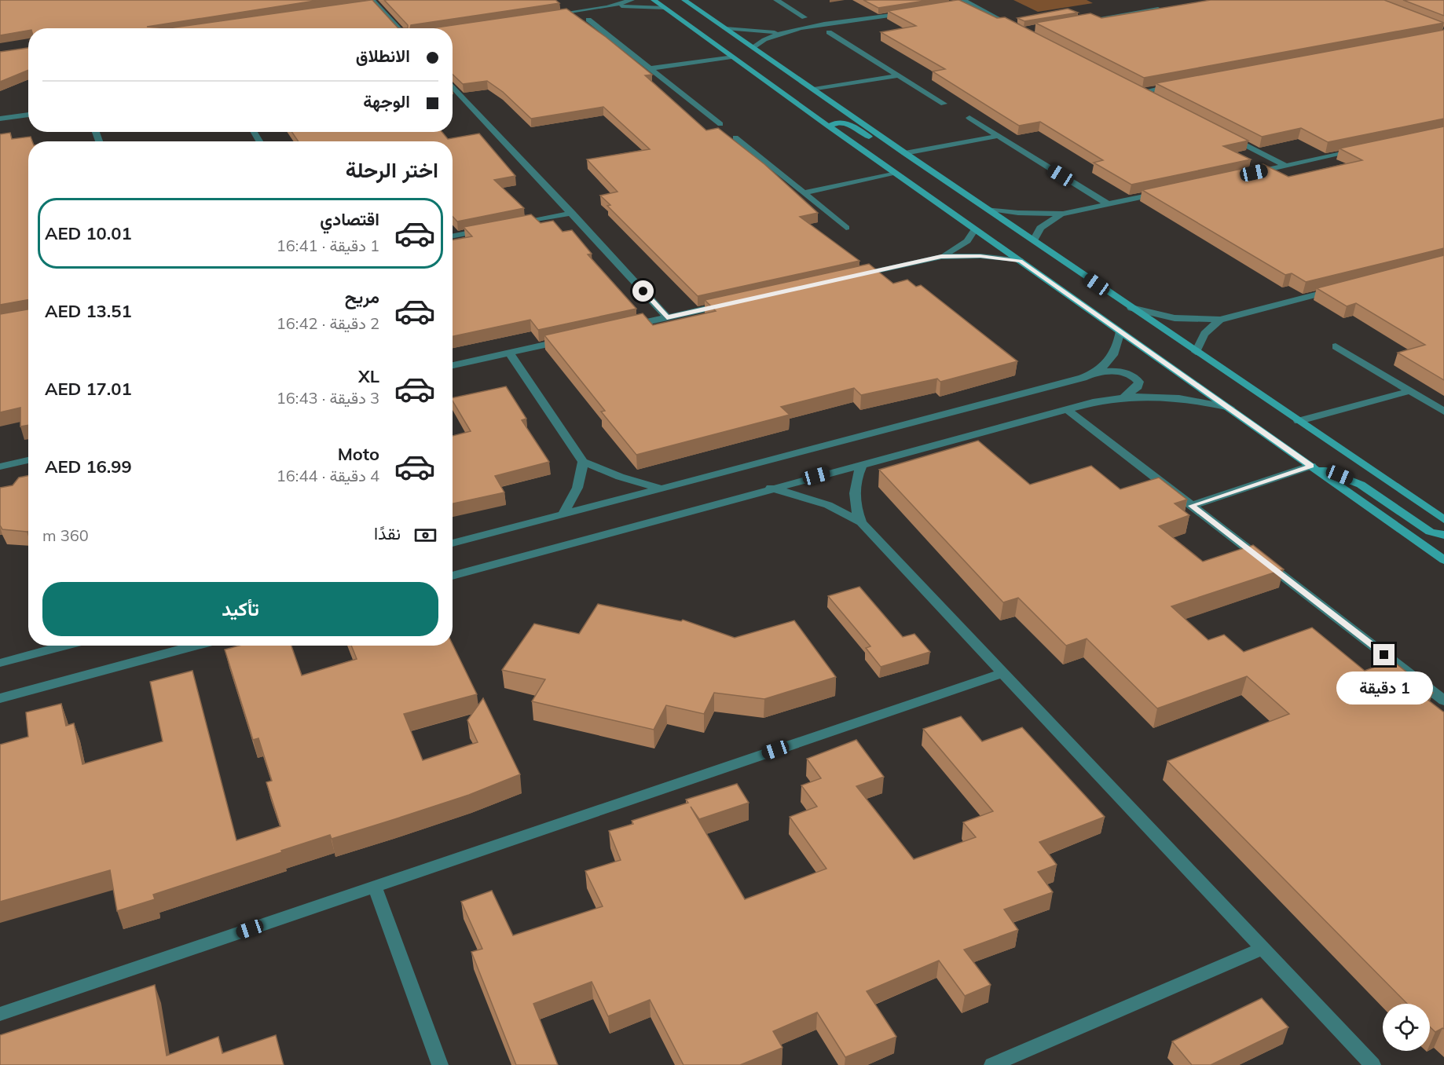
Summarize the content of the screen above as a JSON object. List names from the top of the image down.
{
  "page": {
    "banner": ["الانطلاق", "الوجهة"],
    "heading": "اختر الرحلة",
    "list": [
      {
        "name": "اقتصادي",
        "note": "1 دقيقة · 16:41",
        "value": "AED 10.01"
      },
      {
        "name": "مريح",
        "note": "2 دقيقة · 16:42",
        "value": "AED 13.51"
      },
      {
        "name": "XL",
        "note": "3 دقيقة · 16:43",
        "value": "AED 17.01"
      },
      {
        "name": "Moto",
        "note": "4 دقيقة · 16:44",
        "value": "AED 16.99"
      }
    ],
    "pay": ["نقدًا", "360 m"],
    "buttons": "تأكيد",
    "bubble": "1 دقيقة"
  }
}
